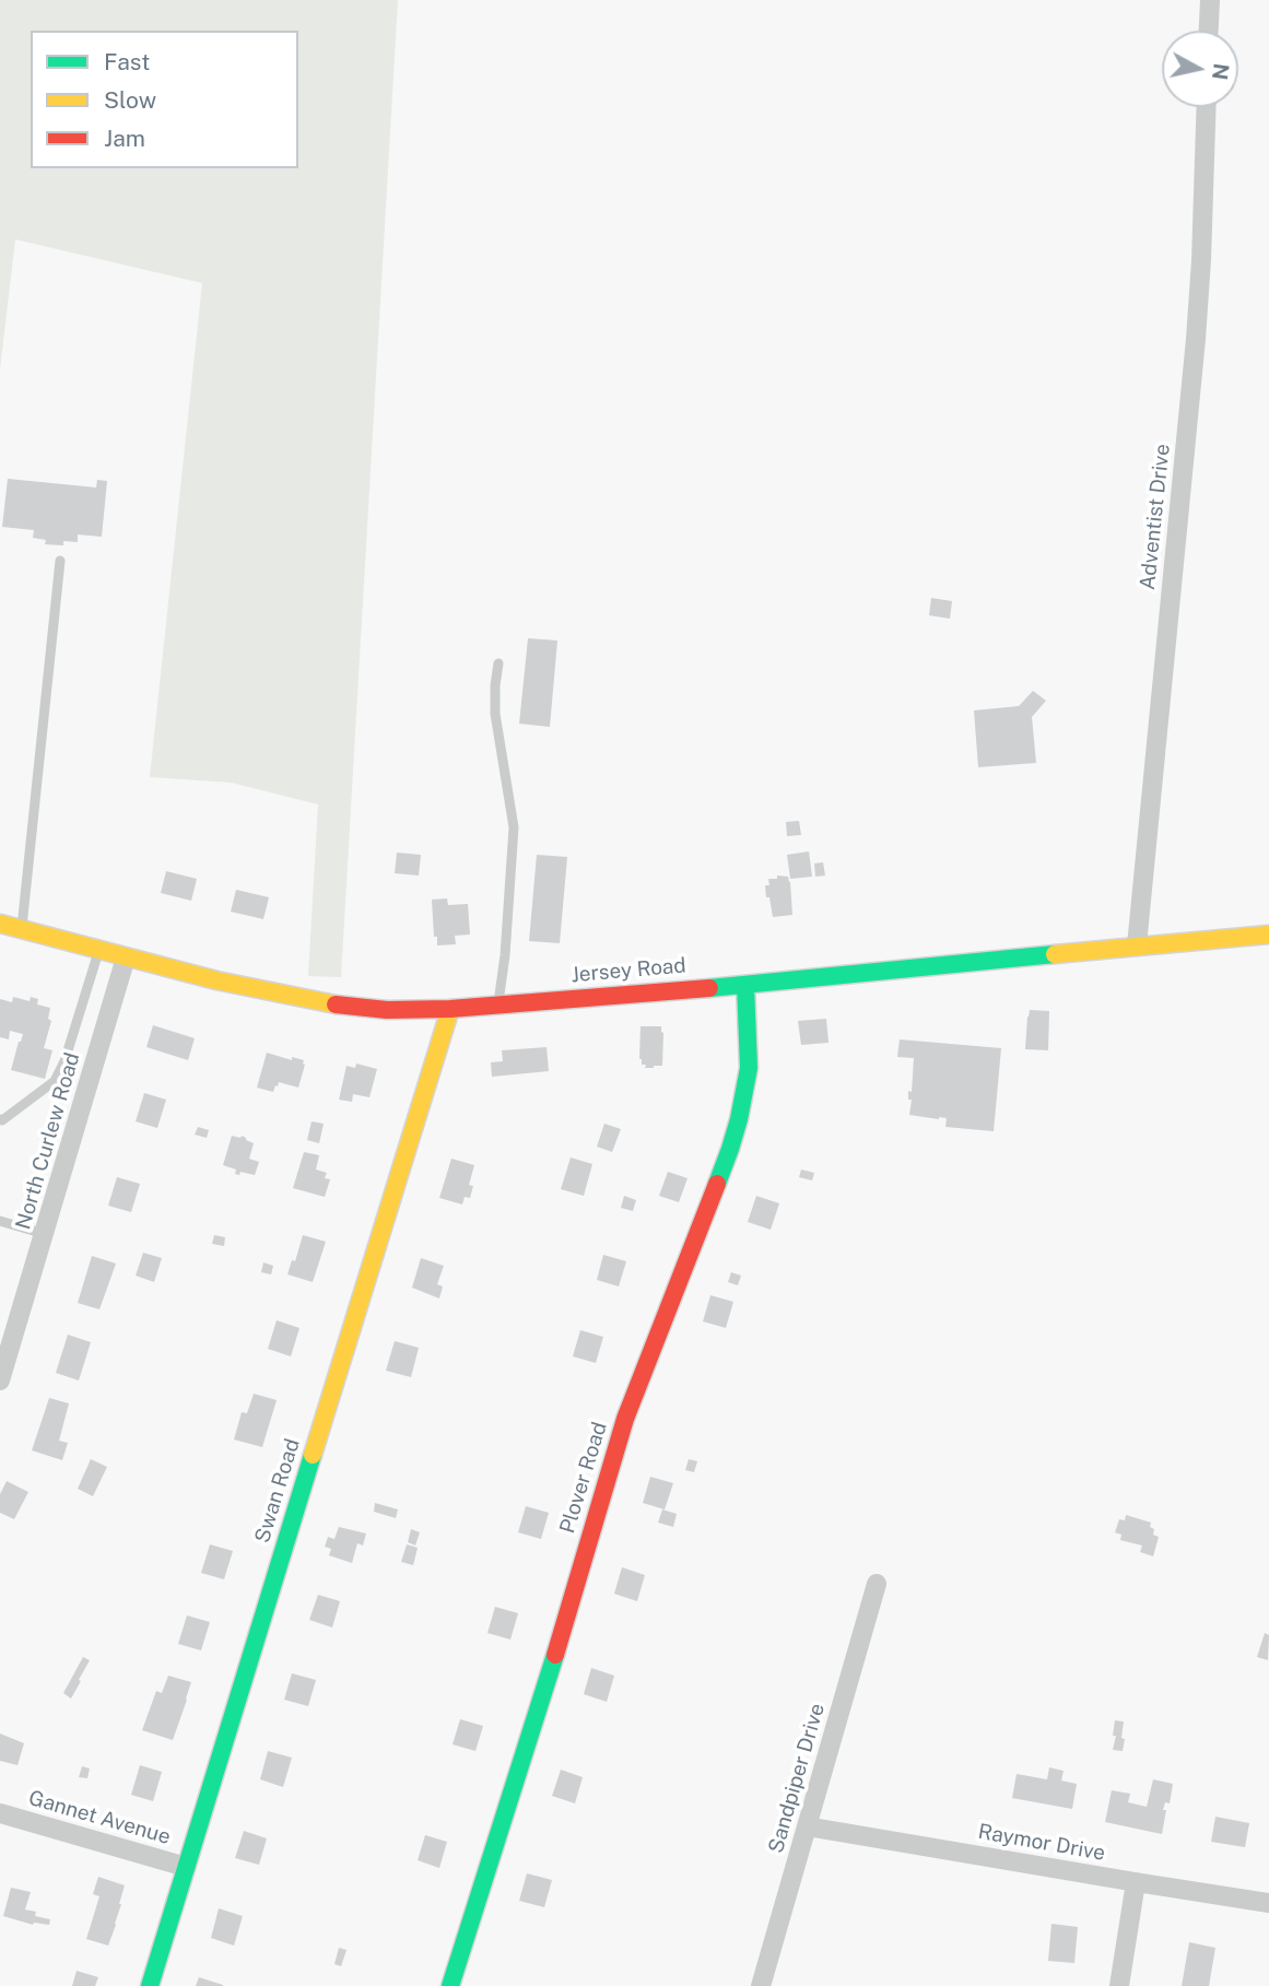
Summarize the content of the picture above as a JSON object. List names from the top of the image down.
{
  "streets": {
    "street": [
      "Adventist Drive",
      "Jersey Road",
      "North Curlew Road",
      "Plover Road",
      "Swan Road",
      "Sandpiper Drive",
      "Gannet Avenue",
      "Raymor Drive"
    ]
  },
  "crossings": [
    ["Adventist Drive", "Jersey Road"],
    ["Jersey Road", "North Curlew Road"],
    ["Jersey Road", "Plover Road"],
    ["Jersey Road", "Swan Road"],
    ["Swan Road", "Gannet Avenue"],
    ["Sandpiper Drive", "Raymor Drive"]
  ],
  "legend": ["Fast", "Slow", "Jam"],
  "north": "right"
}
